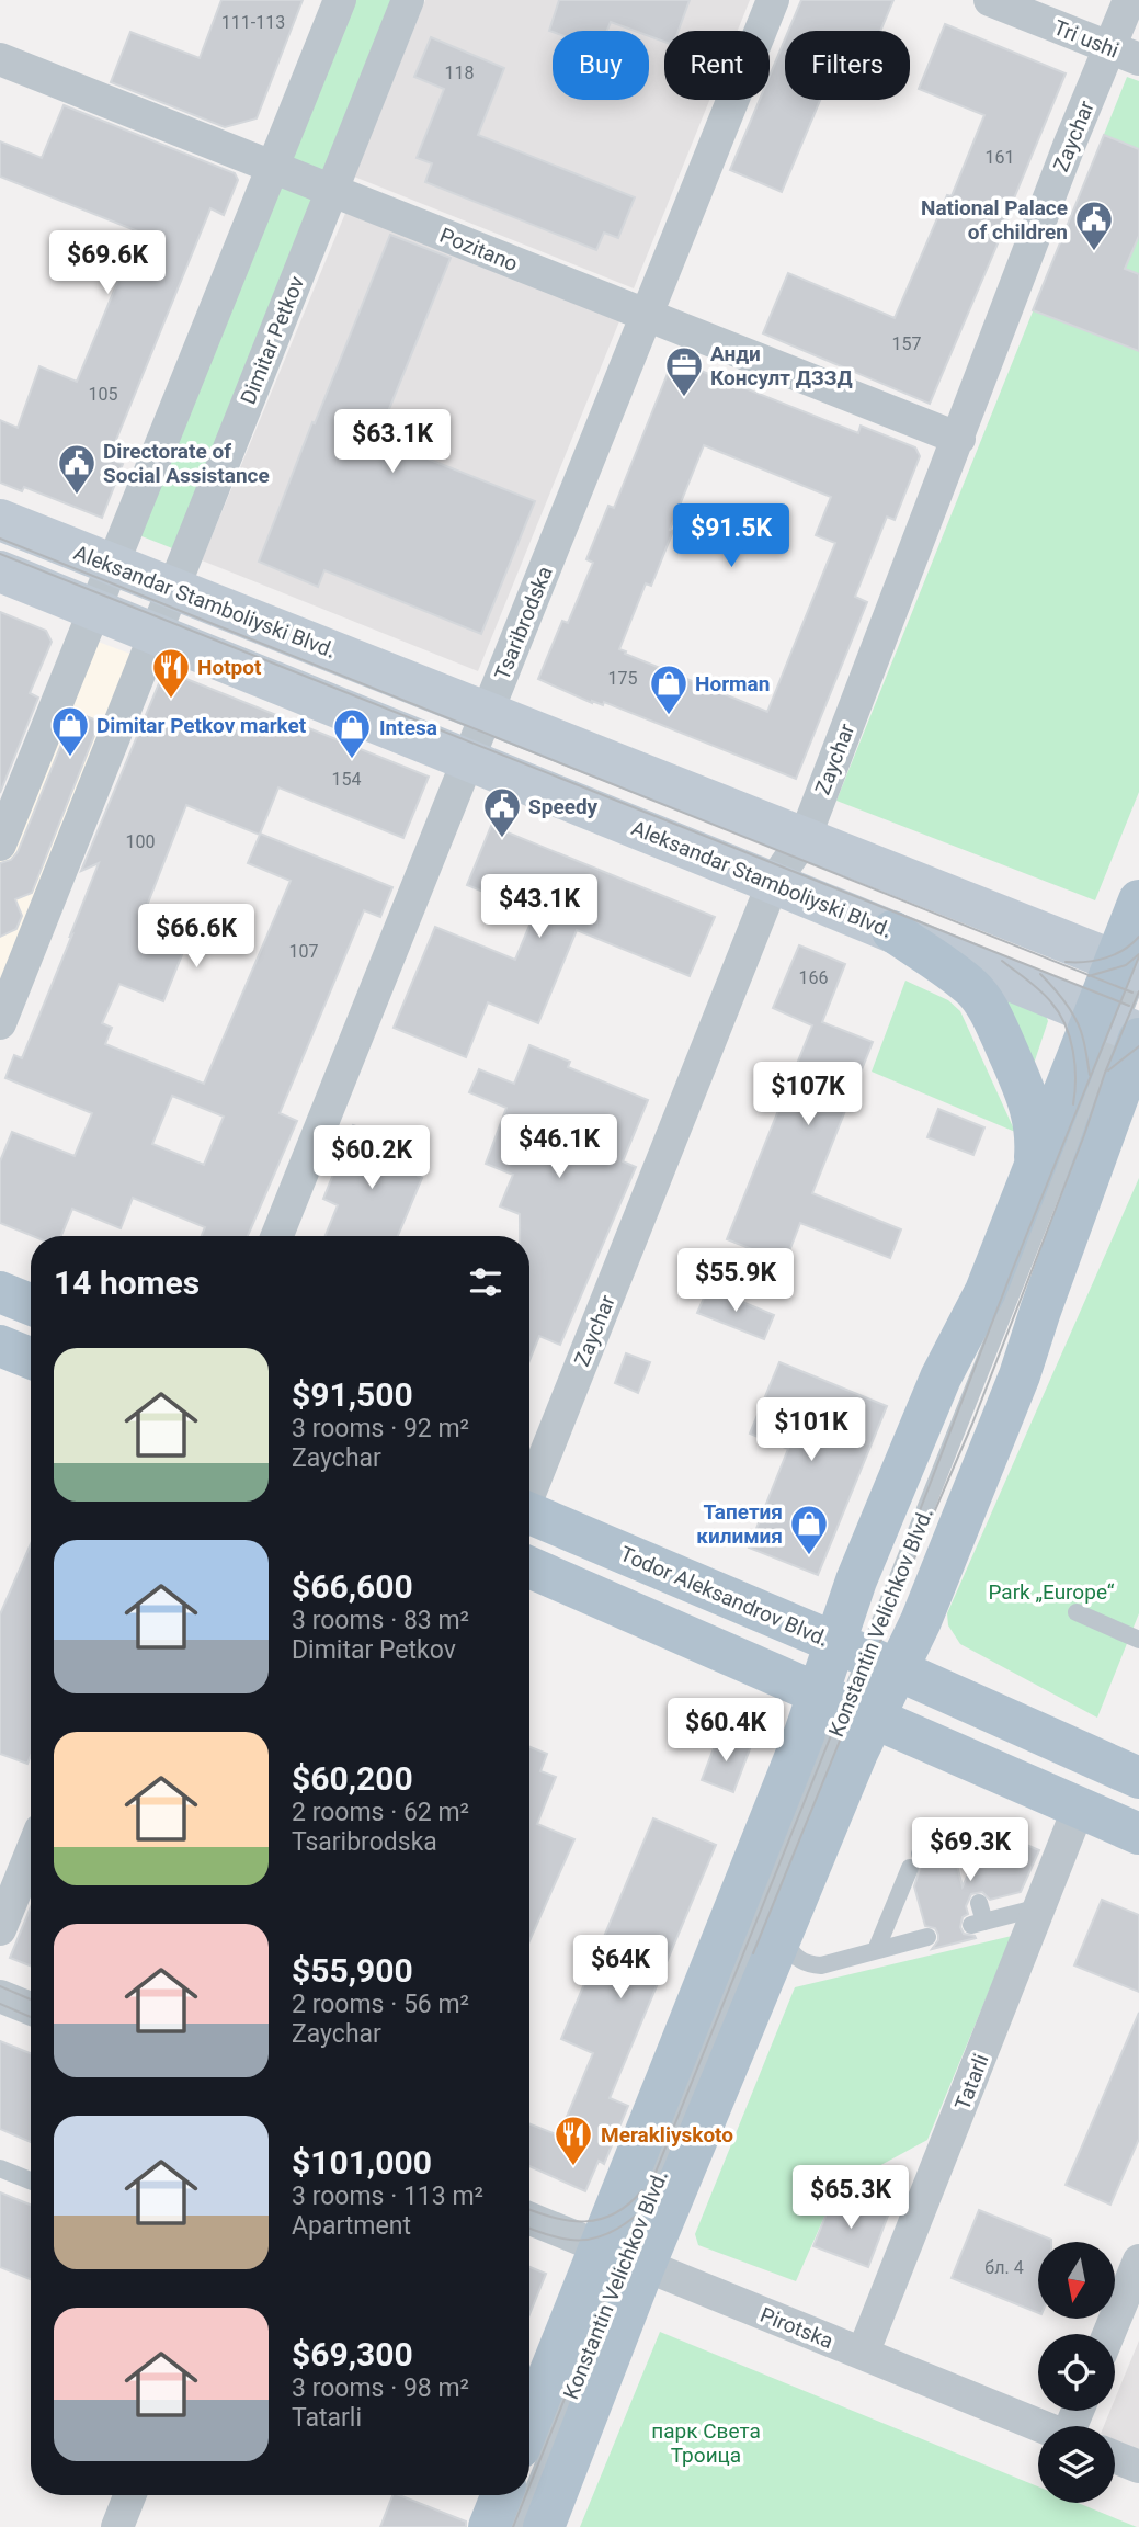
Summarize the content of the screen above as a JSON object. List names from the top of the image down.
{
  "streets": {
    "main road": ["Aleksandar Stamboliyski Blvd.", "Todor Aleksandrov Blvd.", "Konstantin Velichkov Blvd."],
    "street": [
      "Tri ushi",
      "Zaychar",
      "Pozitano",
      "Dimitar Petkov",
      "Tsaribrodska",
      "Tatarli",
      "Pirotska"
    ]
  },
  "crossings": [
    ["Tri ushi", "Zaychar"],
    ["Zaychar", "Pozitano"],
    ["Zaychar", "Aleksandar Stamboliyski Blvd."],
    ["Pozitano", "Dimitar Petkov"],
    ["Pozitano", "Tsaribrodska"],
    ["Dimitar Petkov", "Aleksandar Stamboliyski Blvd."],
    ["Aleksandar Stamboliyski Blvd.", "Tsaribrodska"],
    ["Aleksandar Stamboliyski Blvd.", "Konstantin Velichkov Blvd."],
    ["Todor Aleksandrov Blvd.", "Konstantin Velichkov Blvd."],
    ["Konstantin Velichkov Blvd.", "Pirotska"],
    ["Tatarli", "Pirotska"]
  ],
  "parks": ["Park „Europe“", "парк Света Троица"],
  "places": {
    "public building": ["National Palace of children", "Directorate of Social Assistance", "Speedy"],
    "office": ["Анди Консулт ДЗЗД"],
    "restaurant": ["Hotpot", "Merakliyskoto"],
    "shop": [
      "Horman",
      "Dimitar Petkov market",
      "Intesa",
      "Тапетия килимия"
    ]
  },
  "house_numbers": [
    "111-113",
    "118",
    "161",
    "157",
    "105",
    "175",
    "154",
    "100",
    "107",
    "166",
    "бл. 4"
  ],
  "north": "bottom",
  "page": {
    "chip": ["Buy", "Rent", "Filters"],
    "price": [
      "$69.6K",
      "$63.1K",
      "$91.5K",
      "$43.1K",
      "$66.6K",
      "$107K",
      "$46.1K",
      "$60.2K",
      "$55.9K",
      "$101K",
      "$60.4K",
      "$69.3K",
      "$64K",
      "$65.3K"
    ],
    "heading": "14 homes",
    "list": [
      {
        "name": "$91,500",
        "note": "3 rooms · 92 m² · Zaychar"
      },
      {
        "name": "$66,600",
        "note": "3 rooms · 83 m² · Dimitar Petkov"
      },
      {
        "name": "$60,200",
        "note": "2 rooms · 62 m² · Tsaribrodska"
      },
      {
        "name": "$55,900",
        "note": "2 rooms · 56 m² · Zaychar"
      },
      {
        "name": "$101,000",
        "note": "3 rooms · 113 m² · Apartment"
      },
      {
        "name": "$69,300",
        "note": "3 rooms · 98 m² · Tatarli"
      }
    ]
  }
}
